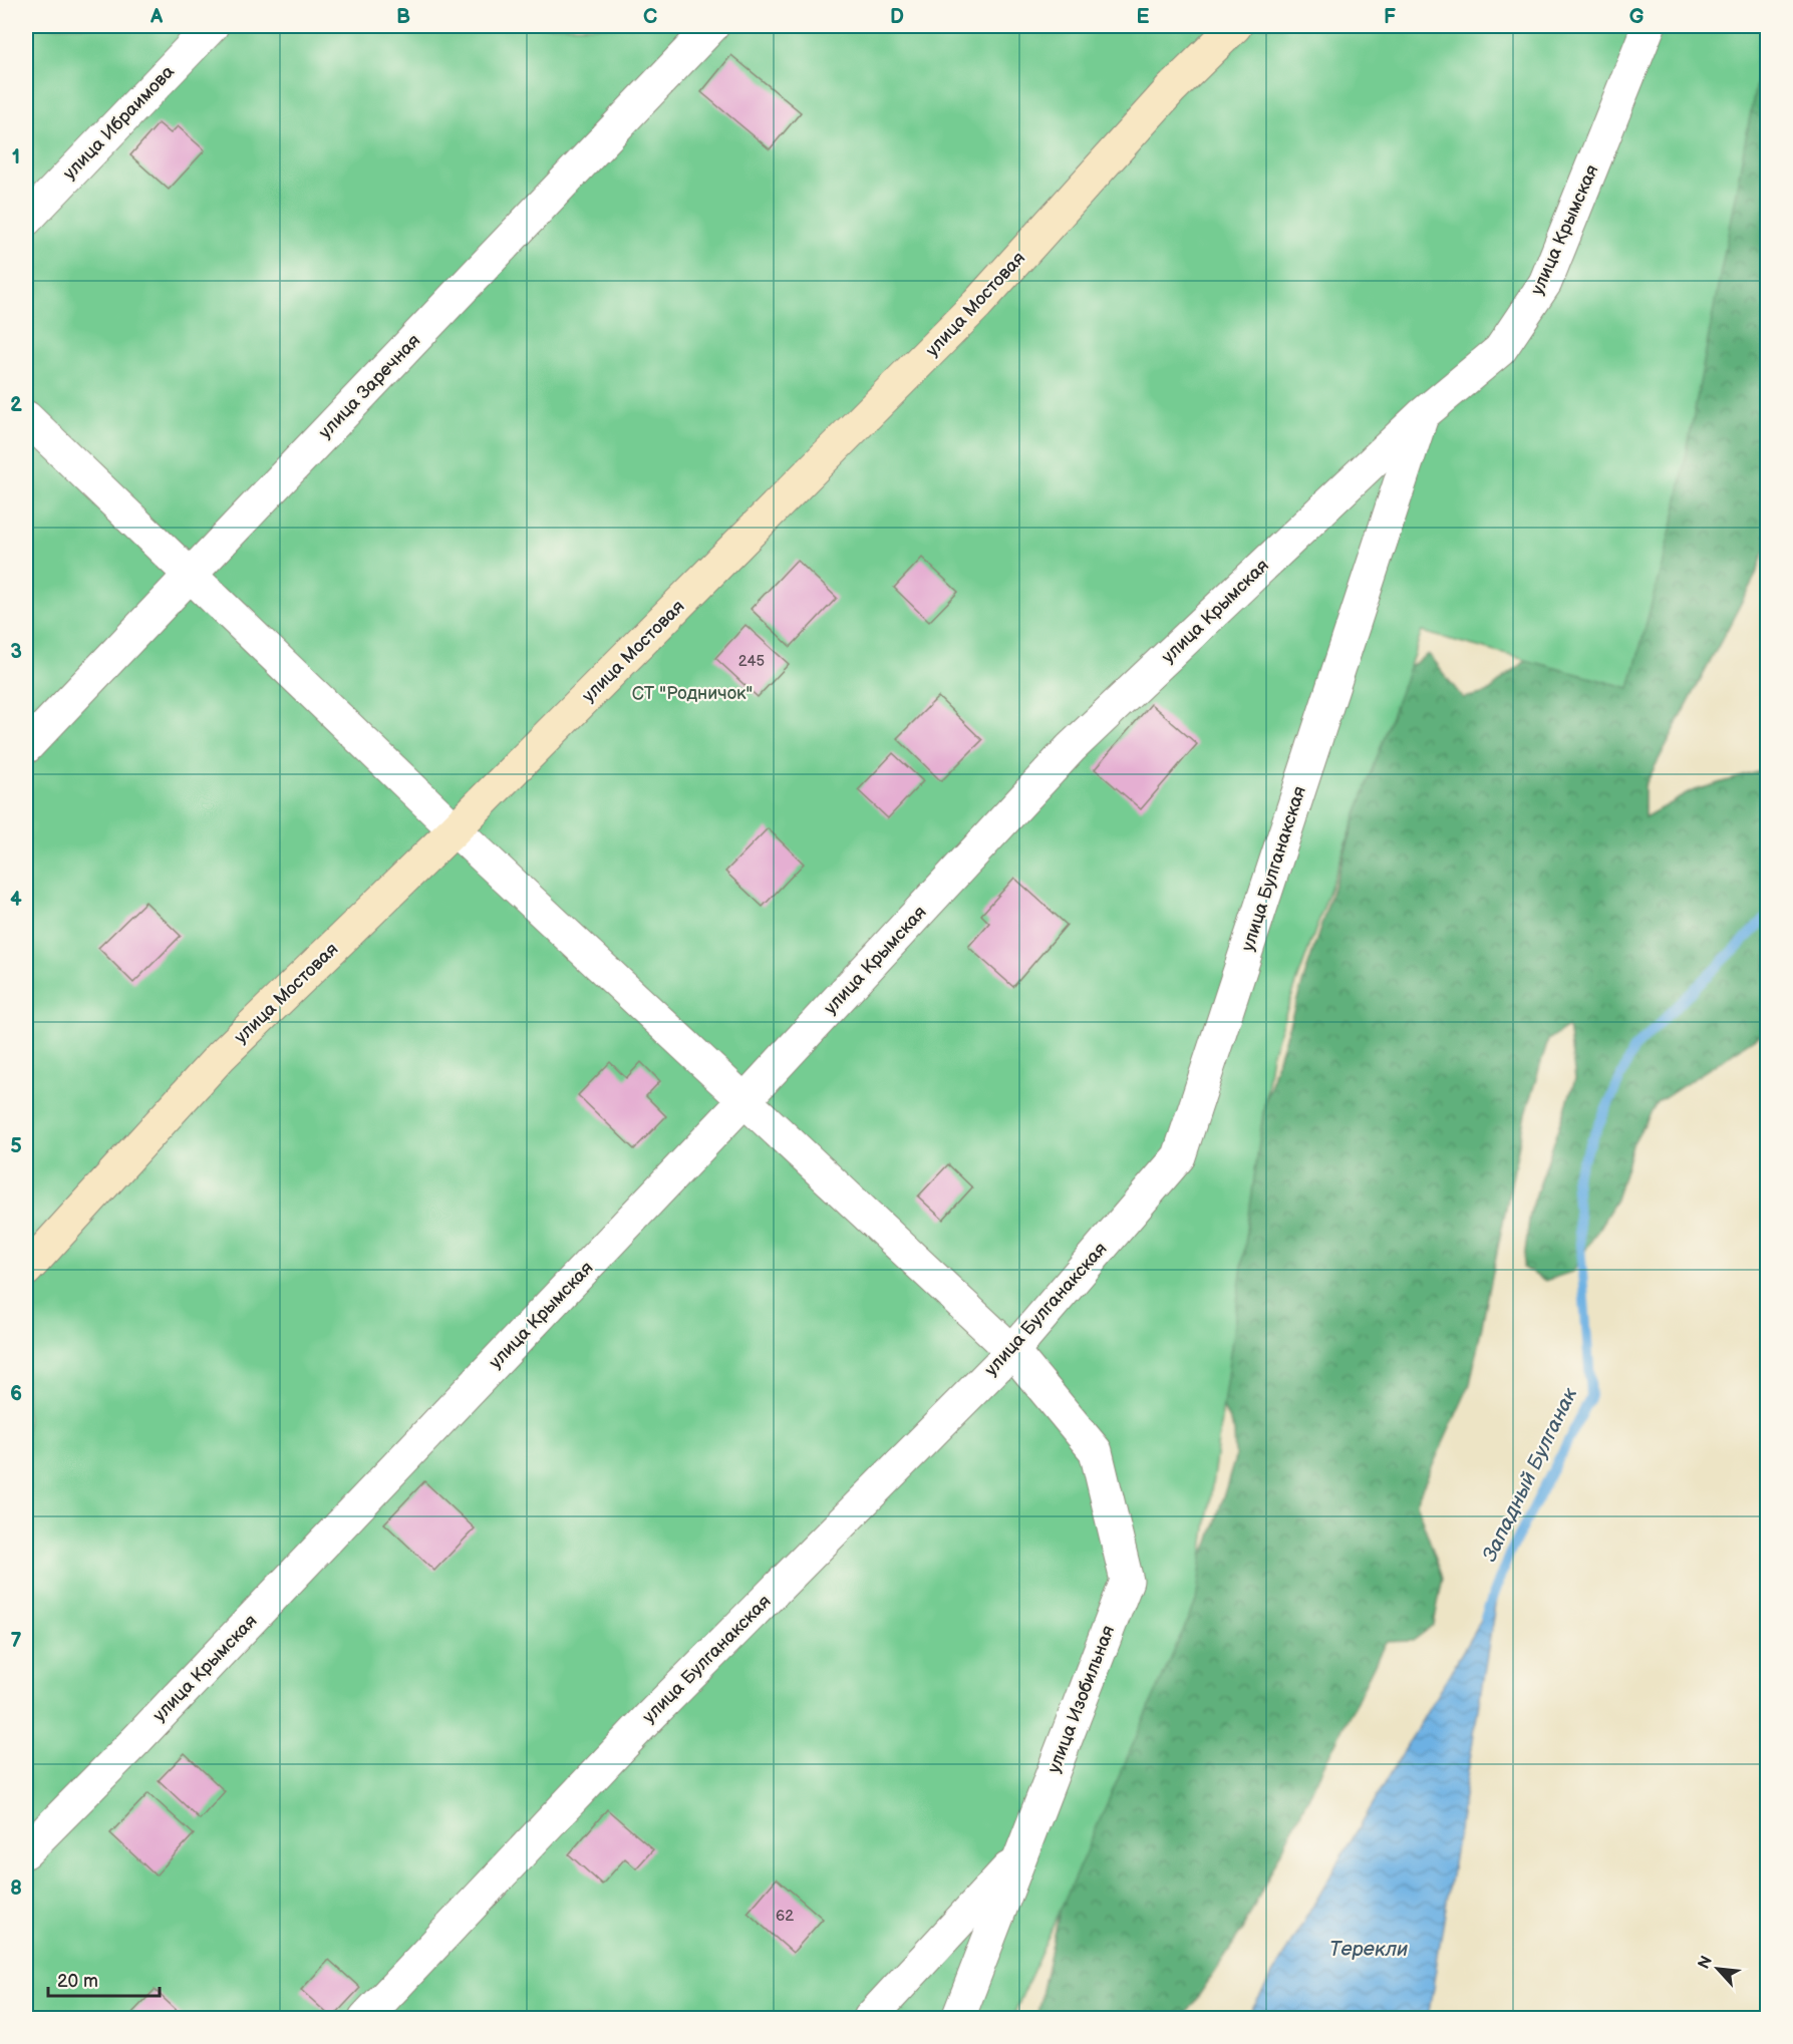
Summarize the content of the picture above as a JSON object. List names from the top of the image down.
{
  "streets": {
    "street": [
      "улица Ибраимова",
      "улица Крымская",
      "улица Мостовая",
      "улица Заречная",
      "улица Булганакская",
      "улица Изобильная"
    ]
  },
  "crossings": [
    ["улица Крымская", "улица Булганакская"],
    ["улица Крымская", "улица Изобильная"],
    ["улица Мостовая", "улица Изобильная"],
    ["улица Заречная", "улица Изобильная"],
    ["улица Булганакская", "улица Изобильная"]
  ],
  "water": ["Западный Булганак", "Терекли"],
  "parks": ["СТ \"Родничок\""],
  "house_numbers": ["245", "62"],
  "scale_bar": "20 m",
  "north": "top left",
  "grid": {
    "columns": [
      "A",
      "B",
      "C",
      "D",
      "E",
      "F",
      "G"
    ],
    "rows": [
      "1",
      "2",
      "3",
      "4",
      "5",
      "6",
      "7",
      "8"
    ]
  }
}
